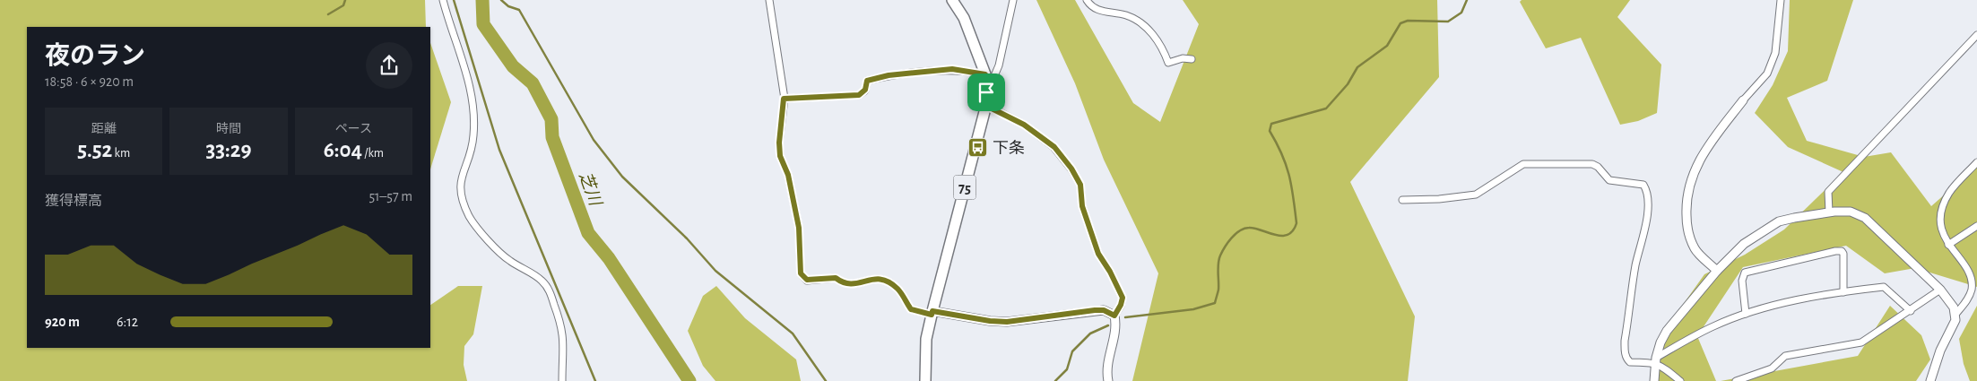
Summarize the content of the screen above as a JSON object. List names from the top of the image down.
{
  "streets": {
    "main road": ["75"]
  },
  "water": ["芝川"],
  "places": {
    "bus stop": ["下条"]
  },
  "page": {
    "heading": ["夜のラン", "18:58 · 6 × 920 m"],
    "stats": [
      ["距離", "5.52 km"],
      ["時間", "33:29"],
      ["ペース", "6:04 /km"]
    ],
    "chart": ["獲得標高", "51–57 m"],
    "list": [
      {
        "name": "920 m",
        "note": "6:12"
      }
    ]
  }
}
